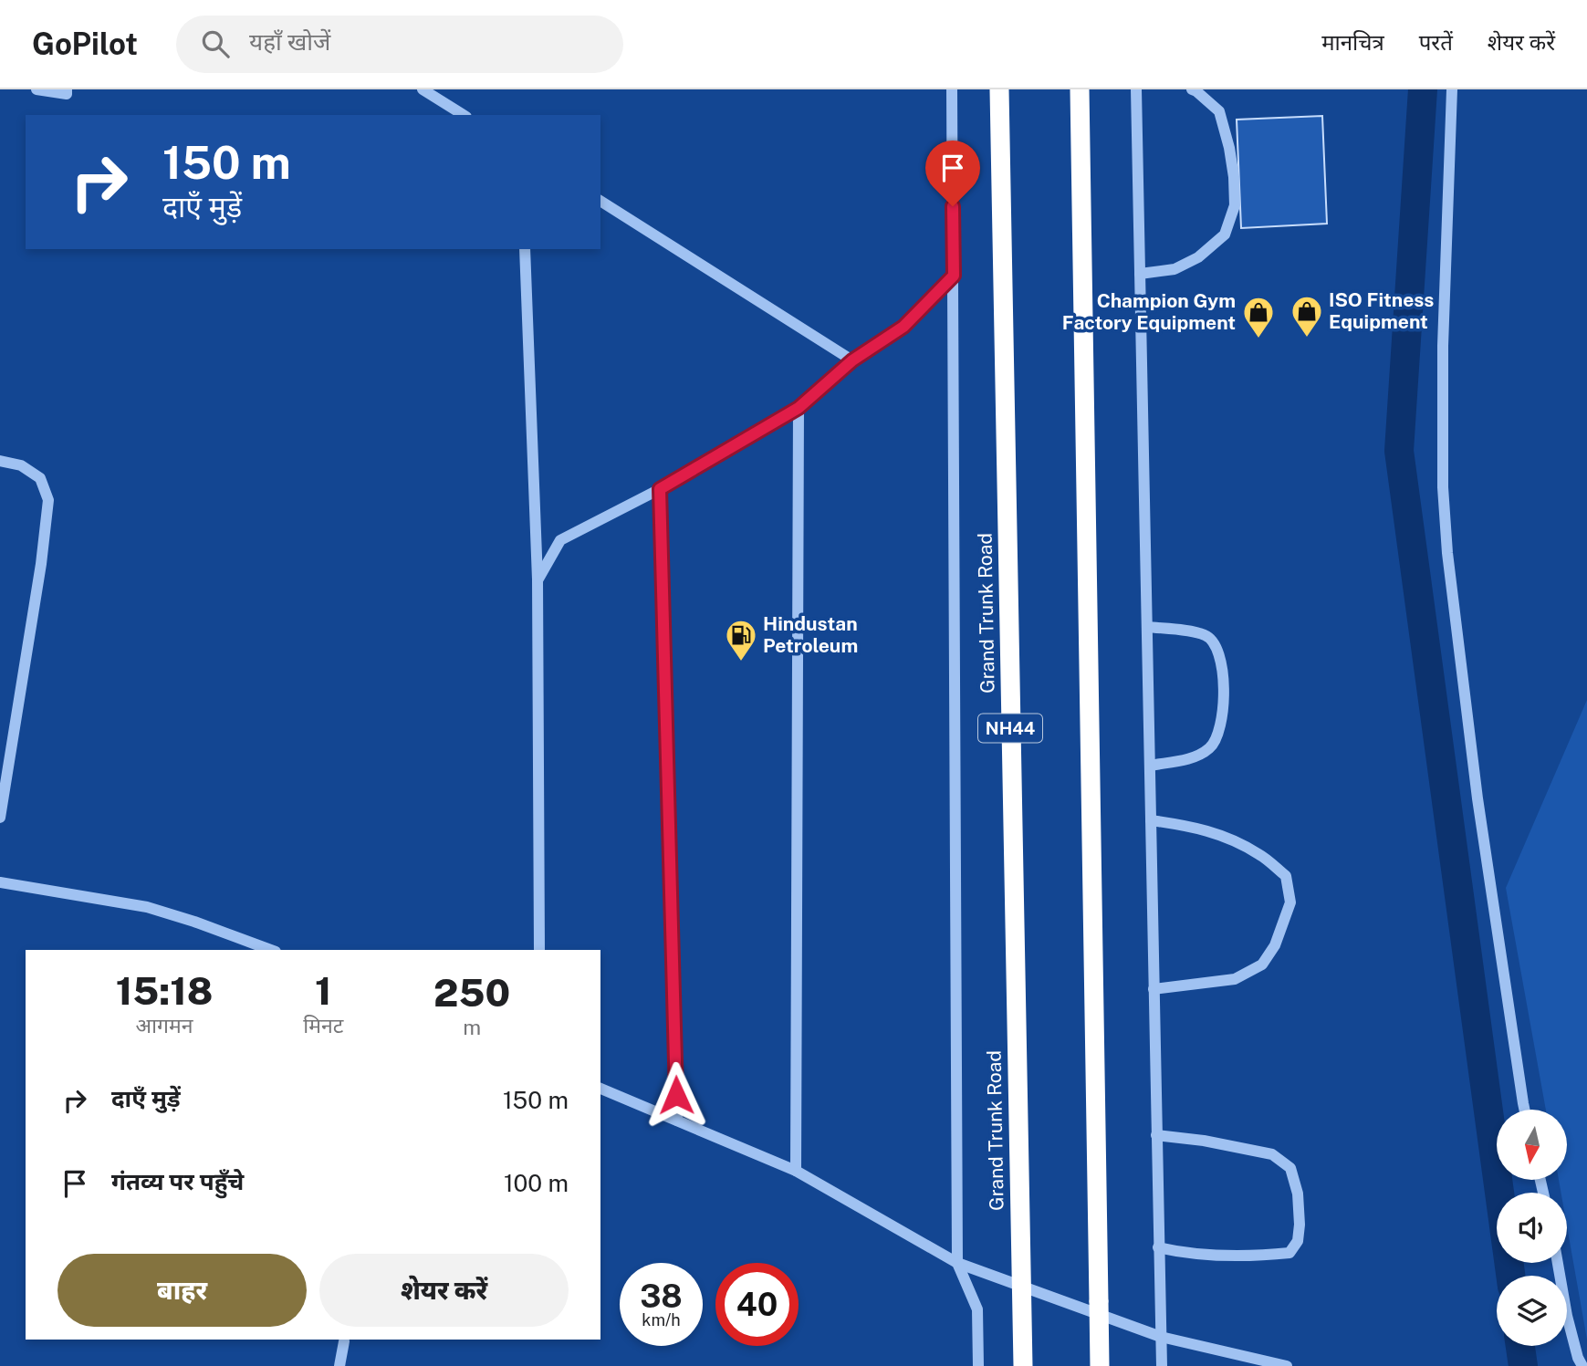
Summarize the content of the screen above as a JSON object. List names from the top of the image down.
{
  "streets": {
    "highway": ["Grand Trunk Road", "NH44"]
  },
  "places": {
    "shop": ["ISO Fitness Equipment", "Champion Gym Factory Equipment"],
    "fuel station": ["Hindustan Petroleum"]
  },
  "north": "bottom",
  "page": {
    "header": "GoPilot",
    "search": "यहाँ खोजें",
    "nav": ["मानचित्र", "परतें", "शेयर करें"],
    "turn": ["150 m", "दाएँ मुड़ें"],
    "eta": [
      "15:18",
      "आगमन",
      "1",
      "मिनट",
      "250",
      "m"
    ],
    "list": [
      {
        "name": "दाएँ मुड़ें",
        "value": "150 m"
      },
      {
        "name": "गंतव्य पर पहुँचे",
        "value": "100 m"
      }
    ],
    "buttons": ["बाहर", "शेयर करें"],
    "speed": "38 km/h",
    "limit": "40"
  }
}
